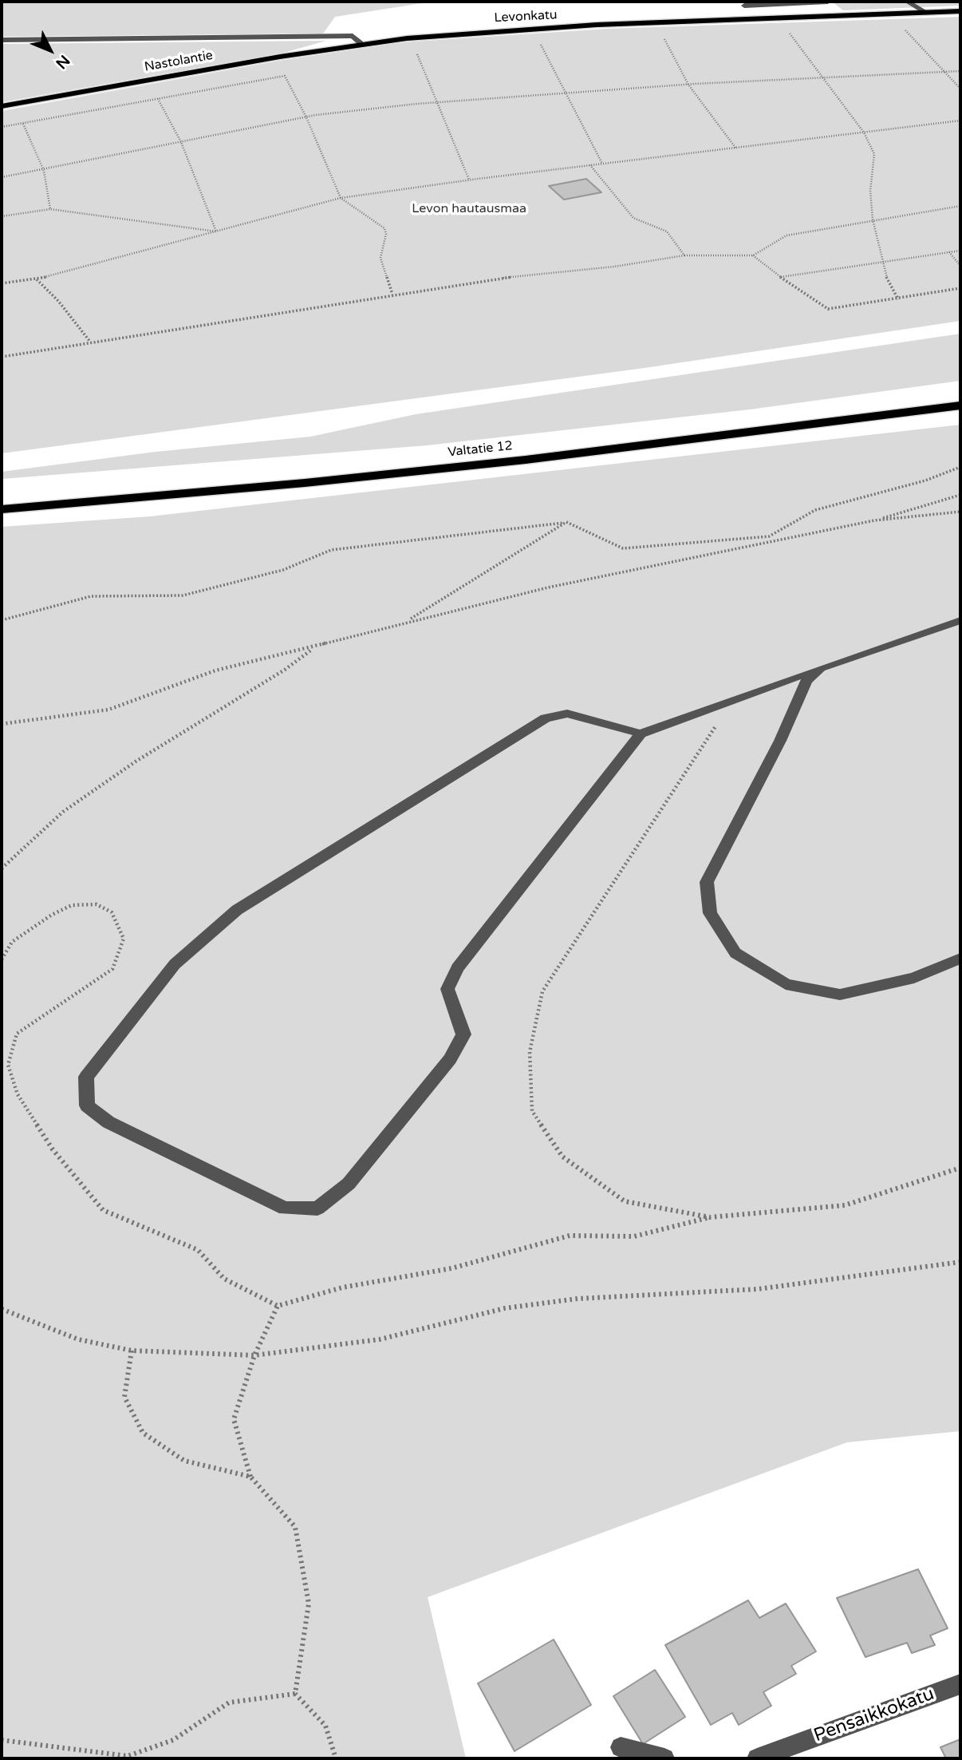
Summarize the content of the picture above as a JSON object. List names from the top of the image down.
{
  "streets": {
    "highway": ["Valtatie 12"],
    "main road": ["Levonkatu", "Nastolantie"],
    "street": ["Pensaikkokatu"]
  },
  "crossings": [
    ["Levonkatu", "Nastolantie"]
  ],
  "parks": ["Levon hautausmaa"],
  "north": "bottom right"
}
